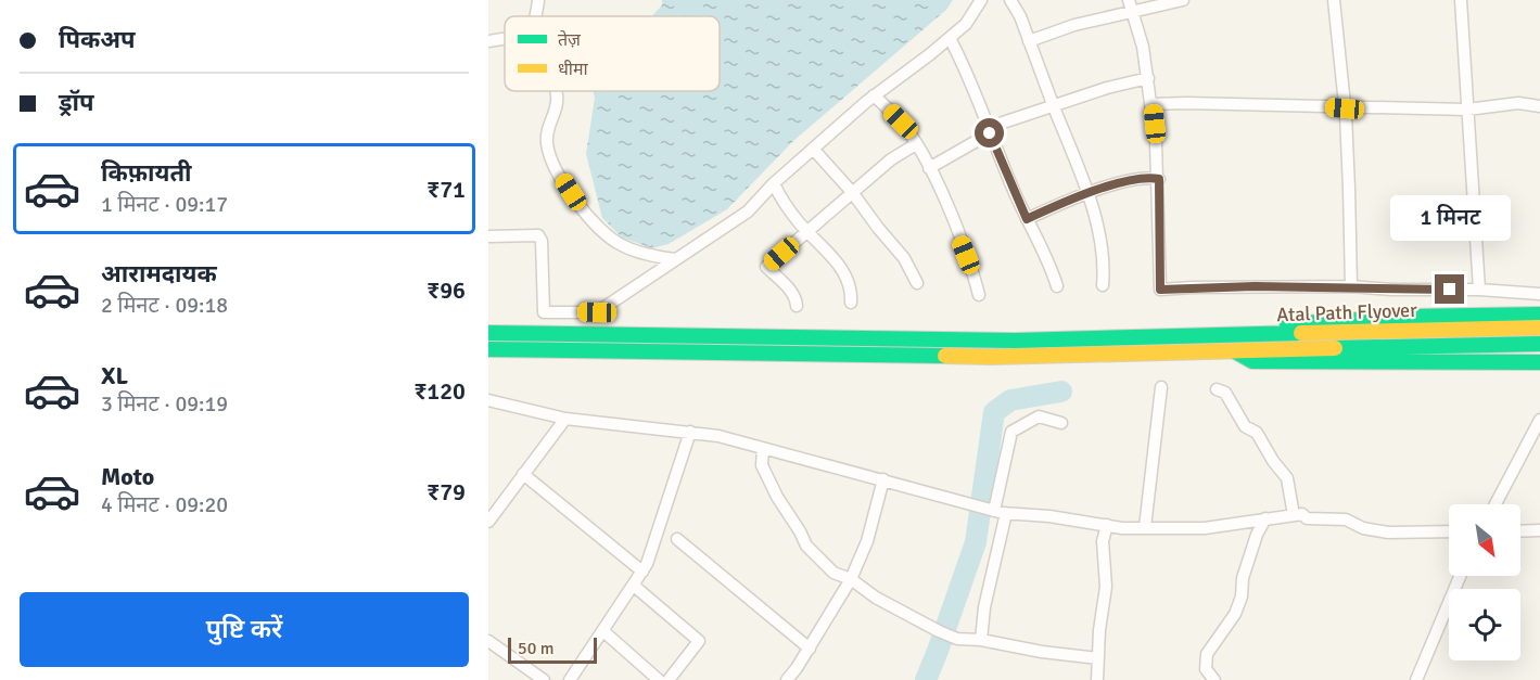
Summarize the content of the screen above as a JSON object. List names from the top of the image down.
{
  "streets": {
    "main road": ["Atal Path Flyover"]
  },
  "legend": ["तेज़", "धीमा"],
  "scale_bar": "50 m",
  "north": "bottom right",
  "page": {
    "banner": ["पिकअप", "ड्रॉप"],
    "list": [
      {
        "name": "किफ़ायती",
        "note": "1 मिनट · 09:17",
        "value": "₹71"
      },
      {
        "name": "आरामदायक",
        "note": "2 मिनट · 09:18",
        "value": "₹96"
      },
      {
        "name": "XL",
        "note": "3 मिनट · 09:19",
        "value": "₹120"
      },
      {
        "name": "Moto",
        "note": "4 मिनट · 09:20",
        "value": "₹79"
      }
    ],
    "bubble": "1 मिनट",
    "buttons": "पुष्टि करें",
    "scale": "50 m"
  }
}
